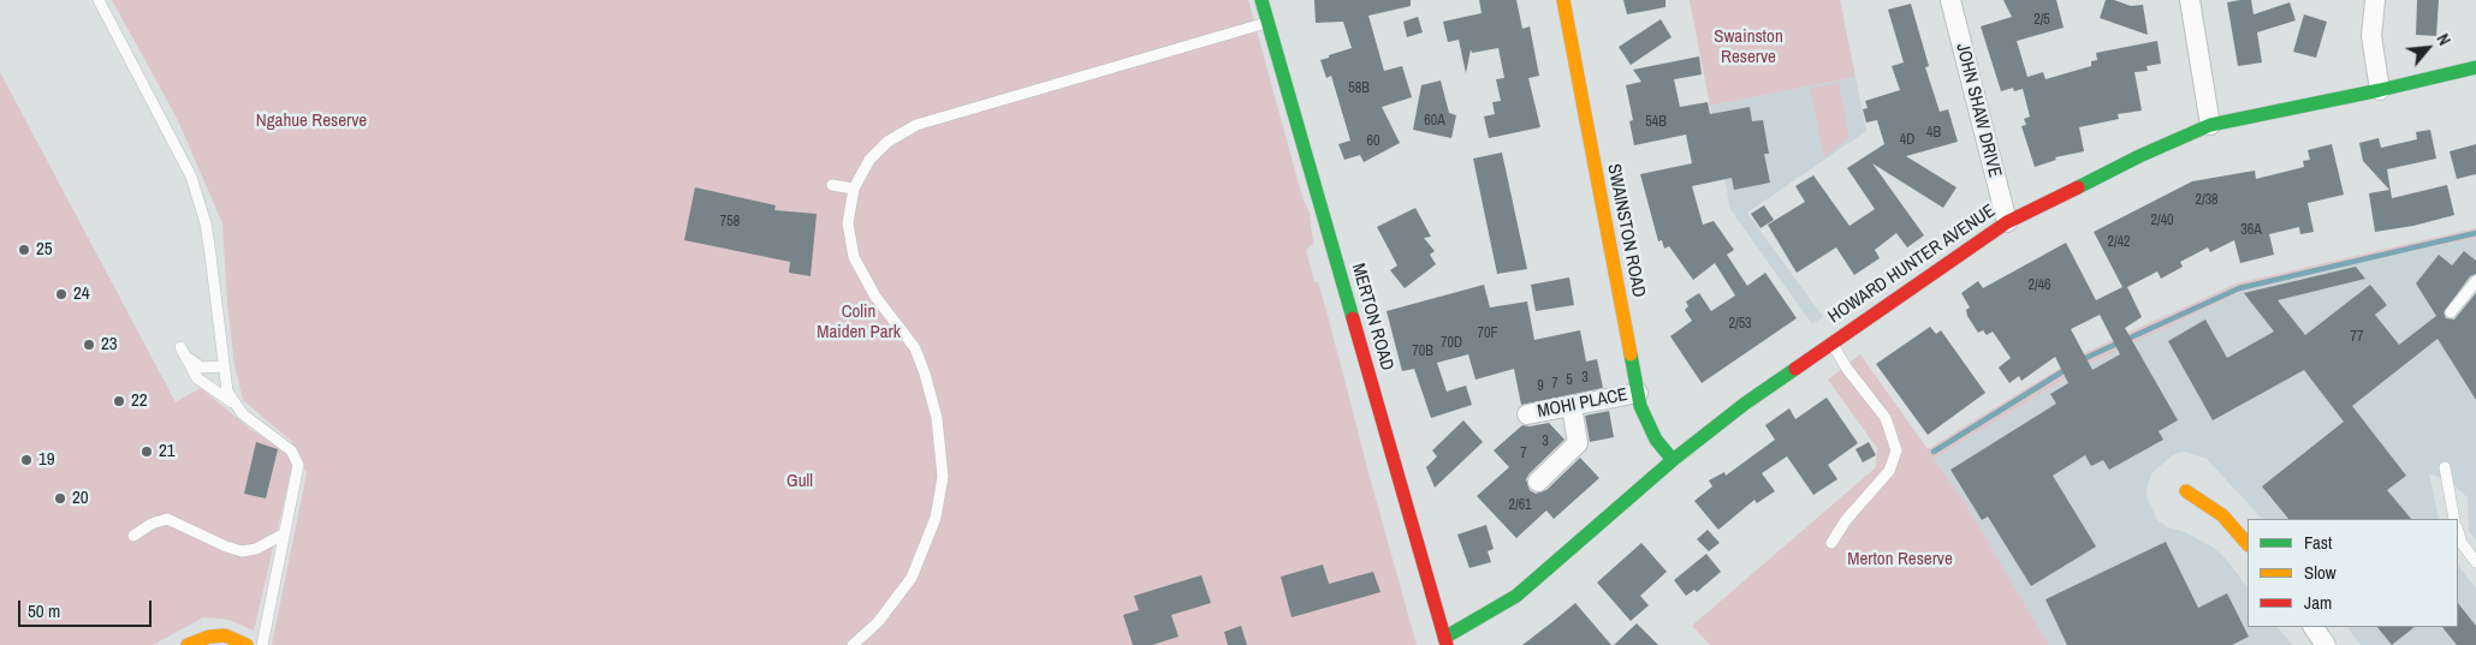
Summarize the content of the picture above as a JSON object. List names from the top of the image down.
{
  "streets": {
    "street": [
      "JOHN SHAW DRIVE",
      "SWAINSTON ROAD",
      "HOWARD HUNTER AVENUE",
      "MERTON ROAD",
      "MOHI PLACE"
    ]
  },
  "crossings": [
    ["JOHN SHAW DRIVE", "HOWARD HUNTER AVENUE"],
    ["SWAINSTON ROAD", "HOWARD HUNTER AVENUE"],
    ["SWAINSTON ROAD", "MOHI PLACE"],
    ["HOWARD HUNTER AVENUE", "MERTON ROAD"]
  ],
  "parks": [
    "Swainston Reserve",
    "Ngahue Reserve",
    "Colin Maiden Park",
    "Gull",
    "Merton Reserve"
  ],
  "places": [
    "25",
    "24",
    "23",
    "22",
    "21",
    "19",
    "20"
  ],
  "house_numbers": [
    "2/5",
    "58B",
    "60A",
    "54B",
    "4B",
    "4D",
    "60",
    "2/38",
    "2/40",
    "758",
    "36A",
    "2/42",
    "2/46",
    "2/53",
    "70F",
    "77",
    "70D",
    "70B",
    "3",
    "5",
    "7",
    "9",
    "3",
    "7",
    "2/61"
  ],
  "legend": ["Fast", "Slow", "Jam"],
  "scale_bar": "50 m",
  "north": "top right"
}
